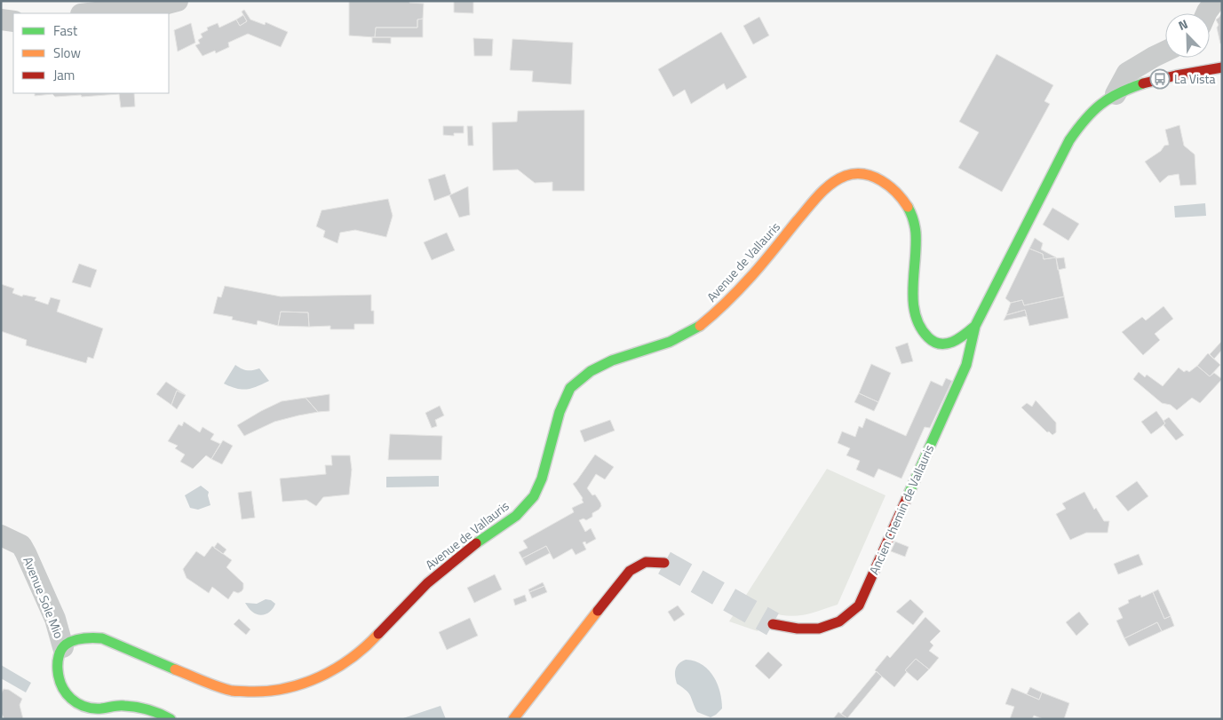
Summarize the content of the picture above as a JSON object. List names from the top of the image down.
{
  "streets": {
    "main road": ["Avenue de Vallauris", "Ancien Chemin de Vallauris"],
    "street": ["Avenue Sole Mio"]
  },
  "crossings": [
    ["Avenue de Vallauris", "Ancien Chemin de Vallauris"],
    ["Avenue de Vallauris", "Avenue Sole Mio"]
  ],
  "places": {
    "bus stop": ["La Vista"]
  },
  "legend": ["Fast", "Slow", "Jam"],
  "north": "top left"
}
